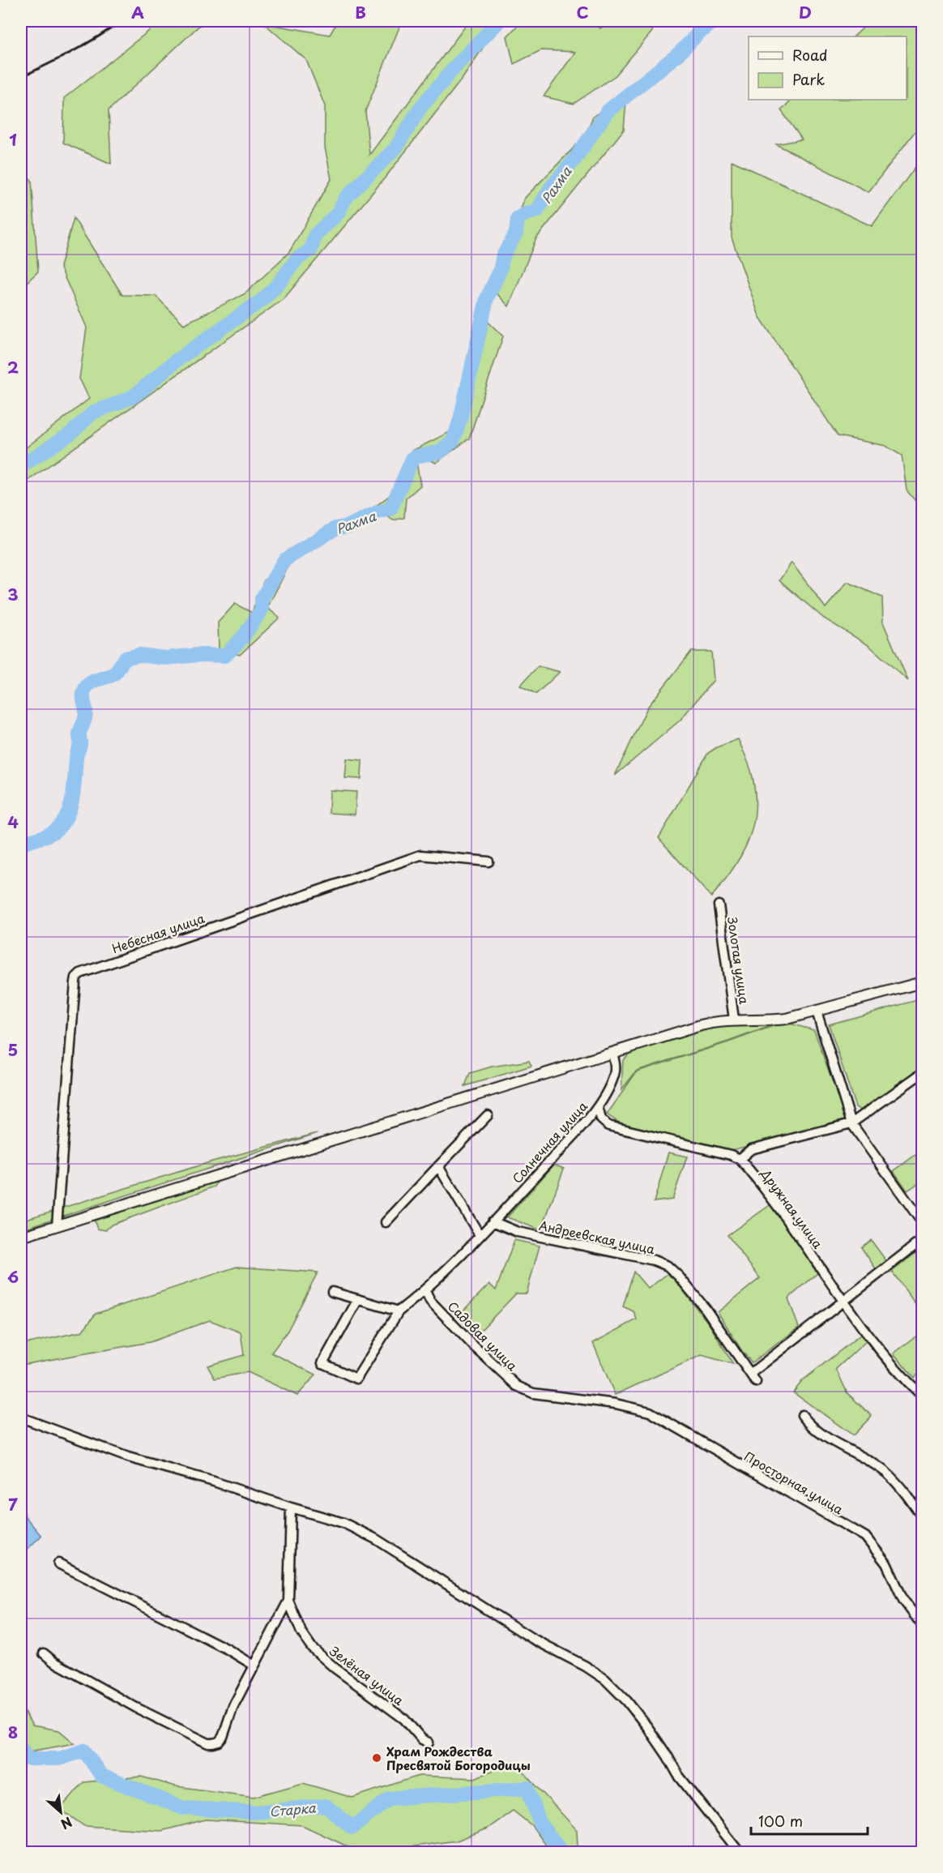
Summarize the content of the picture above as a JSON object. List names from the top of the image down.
{
  "streets": {
    "street": [
      "Небесная улица",
      "Золотая улица",
      "Солнечная улица",
      "Дружная улица",
      "Андреевская улица",
      "Садовая улица",
      "Просторная улица",
      "Зелёная улица"
    ]
  },
  "crossings": [
    ["Солнечная улица", "Андреевская улица"],
    ["Солнечная улица", "Садовая улица"],
    ["Садовая улица", "Просторная улица"]
  ],
  "water": ["Рахма", "Старка"],
  "places": ["Храм Рождества Пресвятой Богородицы"],
  "legend": ["Road", "Park"],
  "scale_bar": "100 m",
  "north": "bottom right",
  "grid": {
    "columns": [
      "A",
      "B",
      "C",
      "D"
    ],
    "rows": [
      "1",
      "2",
      "3",
      "4",
      "5",
      "6",
      "7",
      "8"
    ]
  }
}
